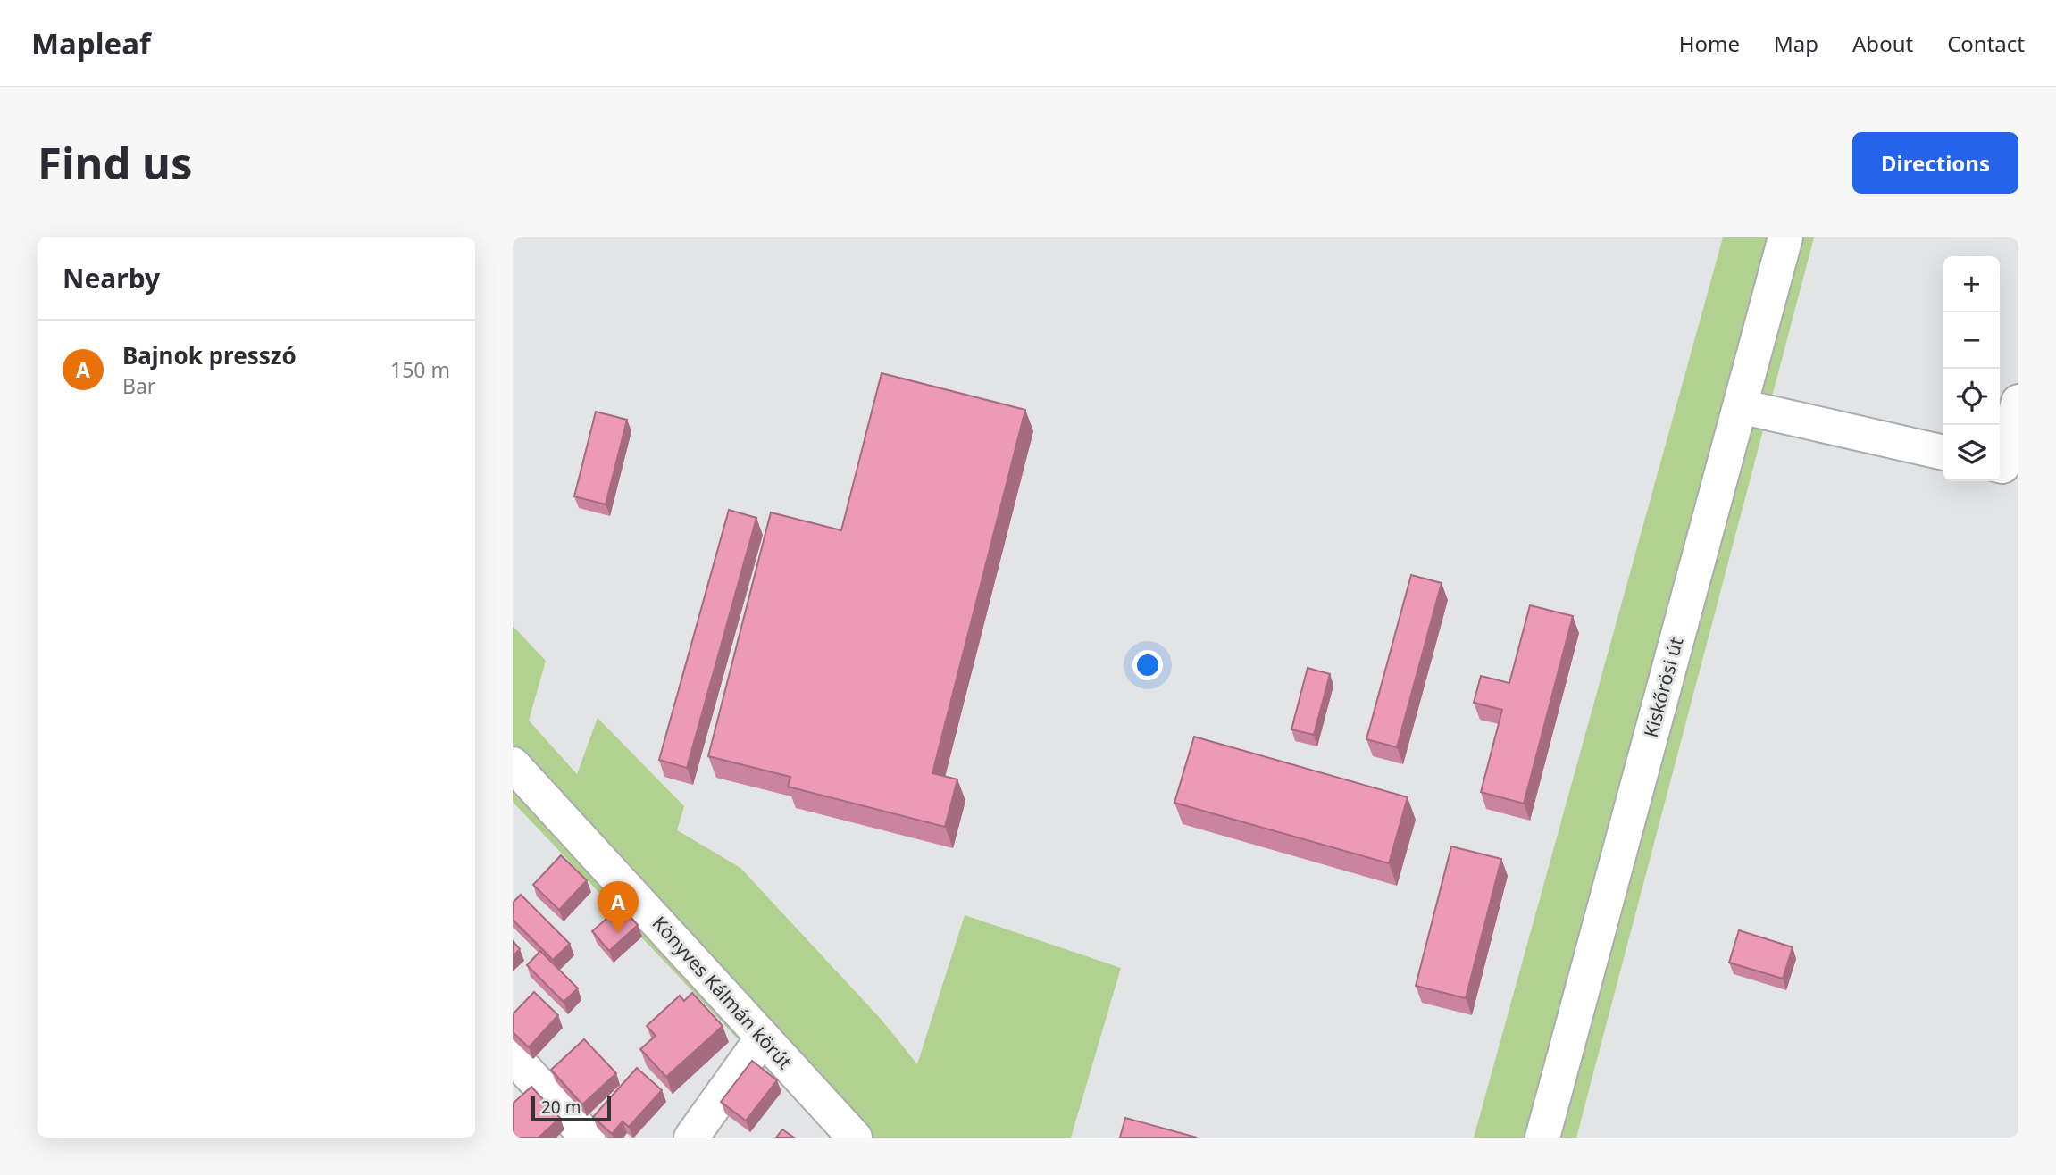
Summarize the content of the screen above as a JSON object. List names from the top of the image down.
{
  "streets": {
    "street": ["Kiskőrösi út", "Könyves Kálmán körút"]
  },
  "scale_bar": "20 m",
  "page": {
    "header": "Mapleaf",
    "nav": [
      "Home",
      "Map",
      "About",
      "Contact"
    ],
    "buttons": "Directions",
    "title": "Find us",
    "heading": "Nearby",
    "map_buttons": ["+", "−"],
    "list": [
      {
        "mark": "A",
        "name": "Bajnok presszó",
        "note": "Bar",
        "value": "150 m"
      }
    ],
    "pins": "A",
    "scale": "20 m"
  }
}
